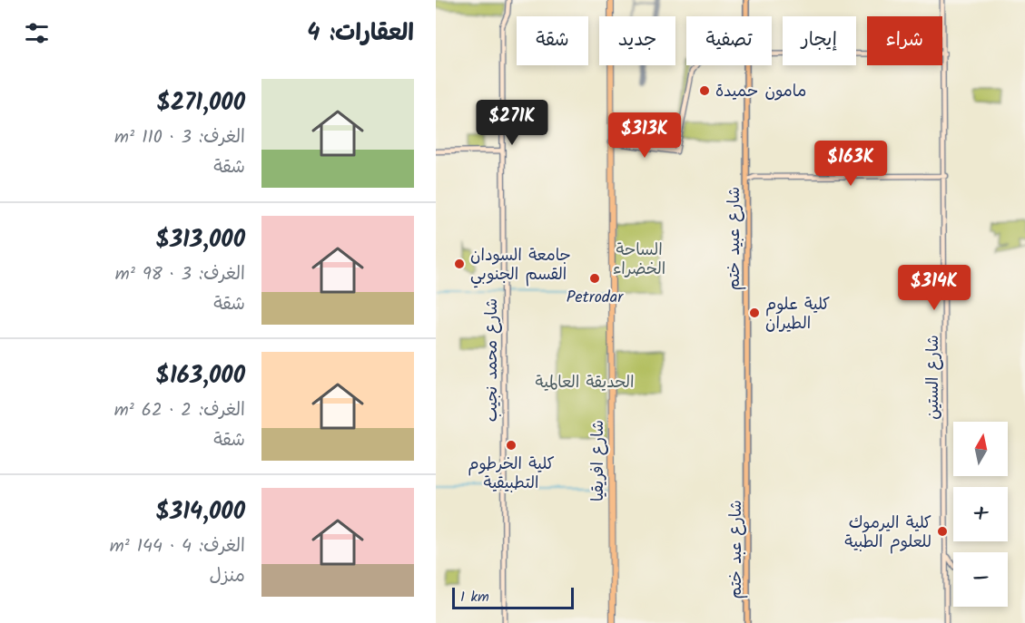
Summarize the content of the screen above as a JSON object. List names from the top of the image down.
{
  "streets": {
    "highway": ["شارع افريقيا"],
    "main road": [
      "شارع عبيد ختم",
      "شارع محمد نجيب",
      "شارع الستين",
      "شارع عبد ختم"
    ]
  },
  "crossings": [
    ["شارع عبيد ختم", "شارع عبد ختم"]
  ],
  "parks": ["الساحة الخضراء", "الحديقة العالمية"],
  "places": [
    "مامون حميدة",
    "جامعة السودان القسم الجنوبي",
    "Petrodar",
    "كلية علوم الطيران",
    "كلية الخرطوم التطبيقية",
    "كلية اليرموك للعلوم الطبية"
  ],
  "scale_bar": "1 km",
  "north": "top",
  "page": {
    "heading": "العقارات: 4",
    "chip": [
      "شراء",
      "إيجار",
      "تصفية",
      "جديد",
      "شقة"
    ],
    "list": [
      {
        "name": "$271,000",
        "note": "الغرف: 3 · 110 m² · شقة"
      },
      {
        "name": "$313,000",
        "note": "الغرف: 3 · 98 m² · شقة"
      },
      {
        "name": "$163,000",
        "note": "الغرف: 2 · 62 m² · شقة"
      },
      {
        "name": "$314,000",
        "note": "الغرف: 4 · 144 m² · منزل"
      }
    ],
    "price": [
      "$271K",
      "$313K",
      "$163K",
      "$314K"
    ],
    "map_buttons": ["+", "−"],
    "scale": "1 km"
  }
}
